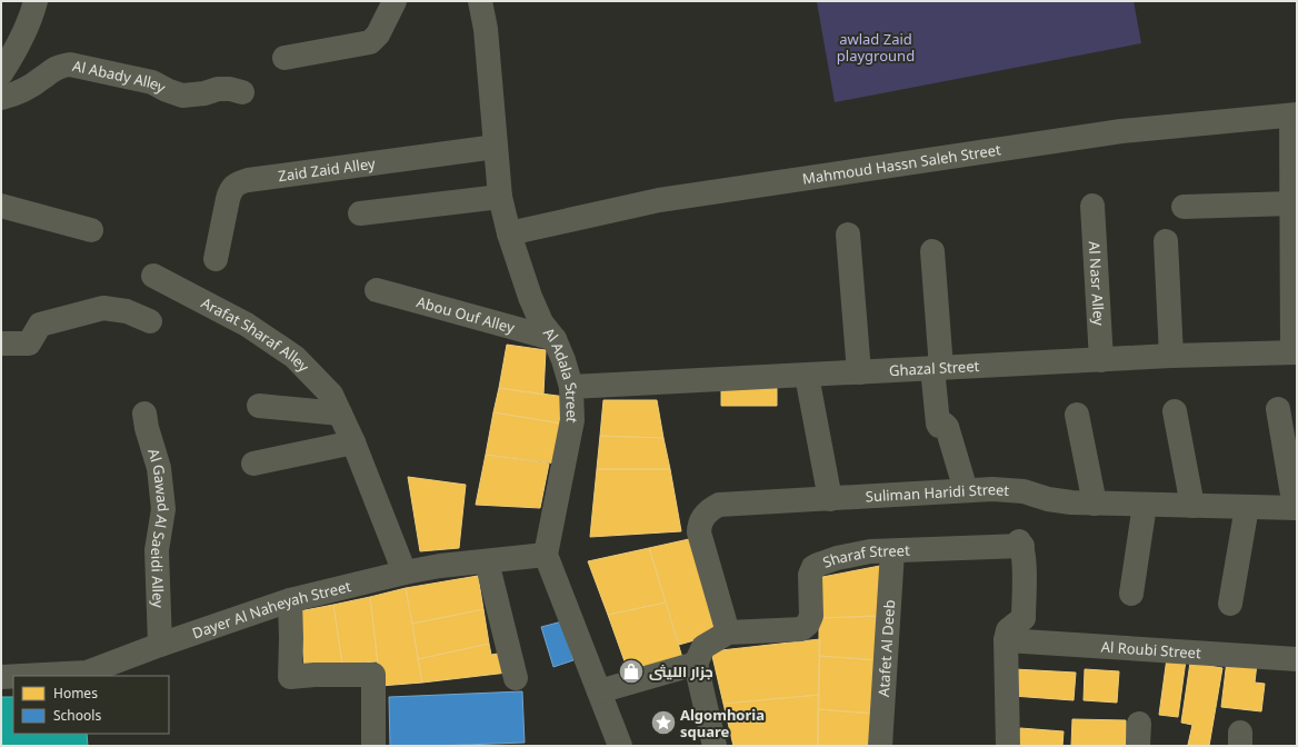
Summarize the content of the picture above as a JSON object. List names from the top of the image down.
{
  "streets": {
    "street": [
      "Al Abady Alley",
      "Mahmoud Hassn Saleh Street",
      "Zaid Zaid Alley",
      "Al Nasr Alley",
      "Abou Ouf Alley",
      "Arafat Sharaf Alley",
      "Ghazal Street",
      "Al Adala Street",
      "Suliman Haridi Street",
      "Al Gawad Al Saeidi Alley",
      "Sharaf Street",
      "Dayer Al Naheyah Street",
      "Atafet Al Deeb",
      "Al Roubi Street"
    ]
  },
  "crossings": [
    ["Mahmoud Hassn Saleh Street", "Al Adala Street"],
    ["Zaid Zaid Alley", "Al Adala Street"],
    ["Al Nasr Alley", "Ghazal Street"],
    ["Abou Ouf Alley", "Al Adala Street"],
    ["Arafat Sharaf Alley", "Dayer Al Naheyah Street"],
    ["Ghazal Street", "Al Adala Street"],
    ["Al Adala Street", "Dayer Al Naheyah Street"],
    ["Suliman Haridi Street", "Sharaf Street"],
    ["Al Gawad Al Saeidi Alley", "Dayer Al Naheyah Street"],
    ["Sharaf Street", "Atafet Al Deeb"],
    ["Sharaf Street", "Al Roubi Street"]
  ],
  "parks": ["awlad Zaid playground"],
  "places": {
    "shop": ["جزار الليثى"],
    "place": ["Algomhoria square"]
  },
  "legend": ["Homes", "Schools"]
}
